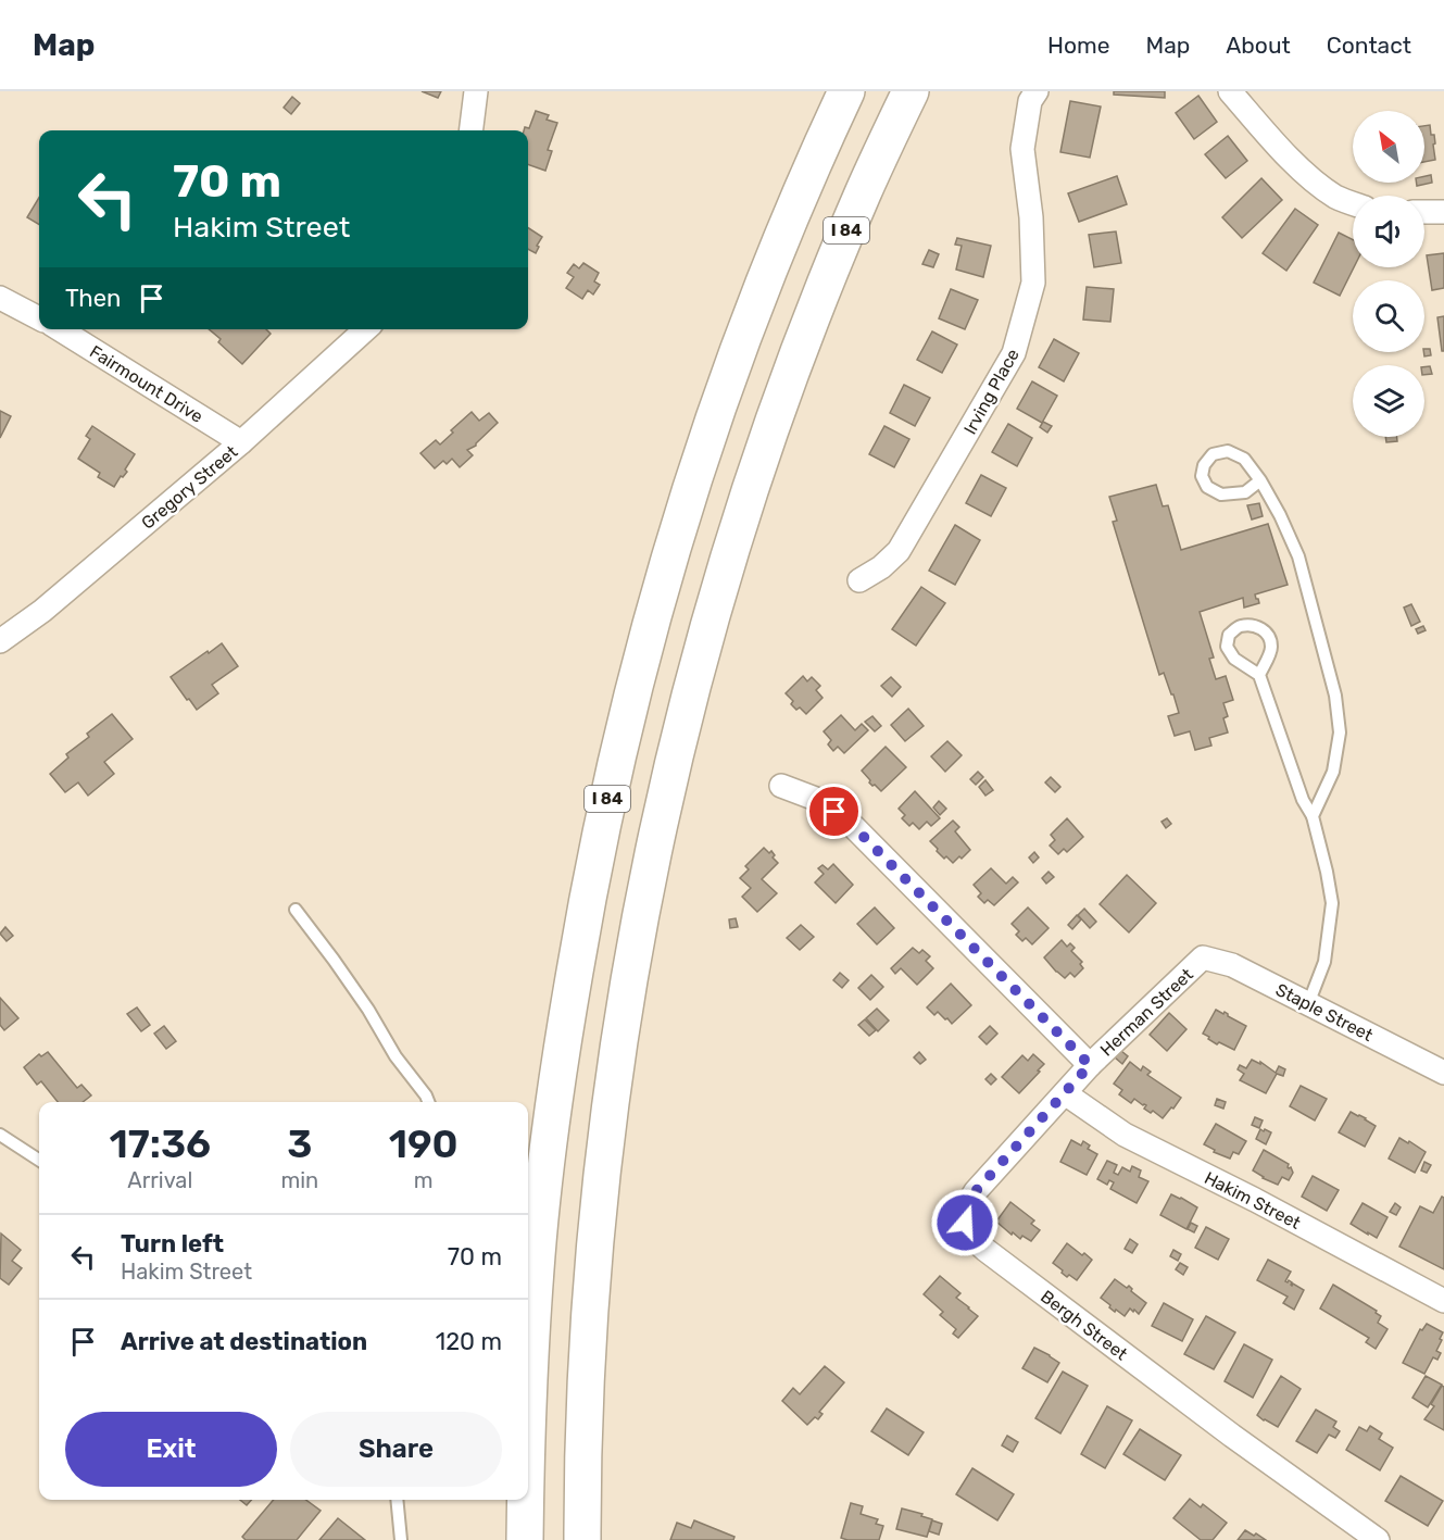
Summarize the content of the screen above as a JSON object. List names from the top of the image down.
{
  "streets": {
    "highway": ["I 84"],
    "street": [
      "Fairmount Drive",
      "Irving Place",
      "Gregory Street",
      "Herman Street",
      "Staple Street",
      "Hakim Street",
      "Bergh Street"
    ]
  },
  "crossings": [
    ["Fairmount Drive", "Gregory Street"],
    ["Herman Street", "Staple Street"],
    ["Herman Street", "Bergh Street"],
    ["Hakim Street", "Bergh Street"]
  ],
  "north": "top left",
  "page": {
    "header": "Map",
    "nav": [
      "Home",
      "Map",
      "About",
      "Contact"
    ],
    "turn": ["70 m", "Hakim Street"],
    "then": "Then",
    "eta": [
      "17:36",
      "Arrival",
      "3",
      "min",
      "190",
      "m"
    ],
    "list": [
      {
        "name": "Turn left",
        "note": "Hakim Street",
        "value": "70 m"
      },
      {
        "name": "Arrive at destination",
        "value": "120 m"
      }
    ],
    "buttons": ["Exit", "Share"]
  }
}
